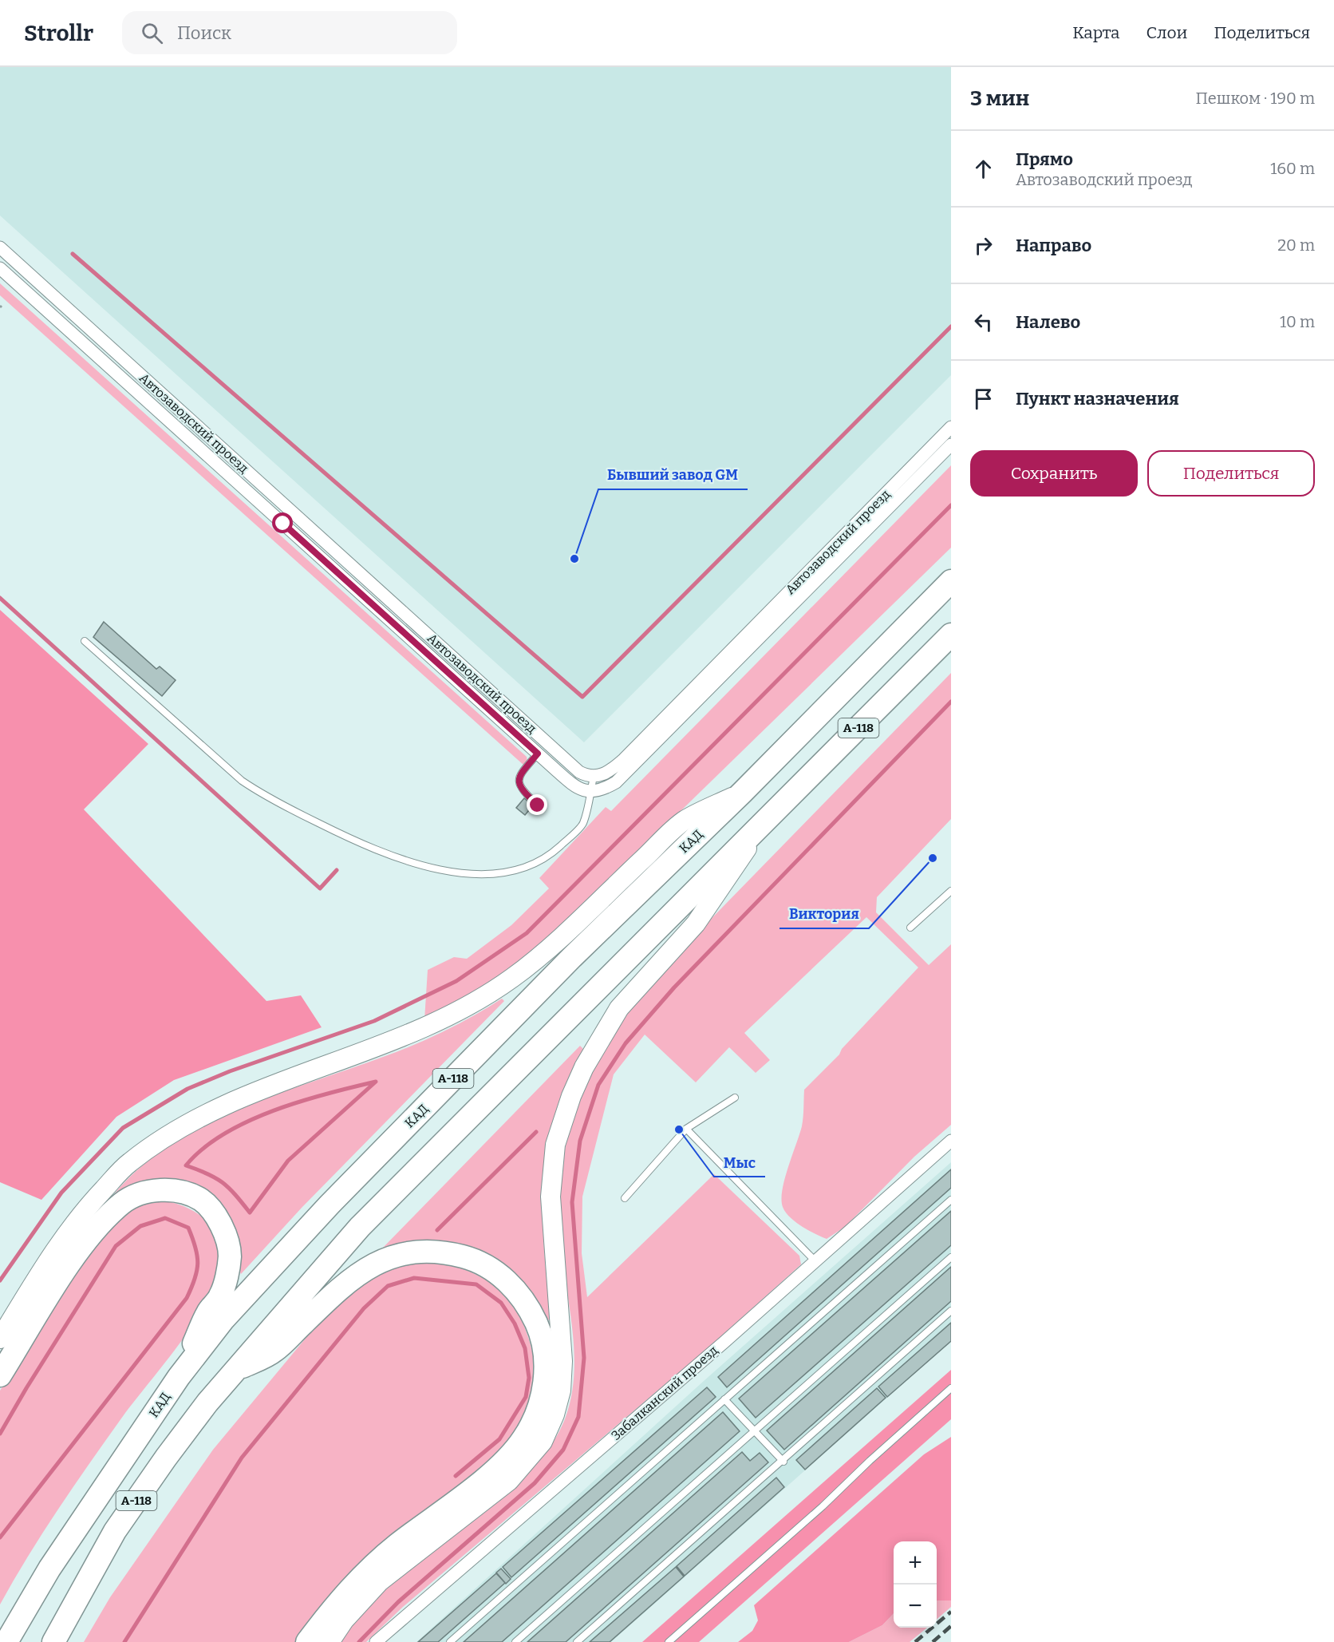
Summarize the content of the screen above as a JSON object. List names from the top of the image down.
{
  "streets": {
    "highway": ["А-118", "КАД"],
    "street": ["Автозаводский проезд", "Забалканский проезд"]
  },
  "places": ["Бывший завод GM", "Виктория", "Мыс"],
  "page": {
    "header": "Strollr",
    "search": "Поиск",
    "nav": ["Карта", "Слои", "Поделиться"],
    "heading": ["3 мин", "Пешком · 190 m"],
    "list": [
      ["Прямо", "Автозаводский проезд", "160 m"],
      ["Направо", "20 m"],
      ["Налево", "10 m"],
      "Пункт назначения"
    ],
    "buttons": ["Сохранить", "Поделиться"],
    "map_buttons": ["+", "−"]
  }
}
